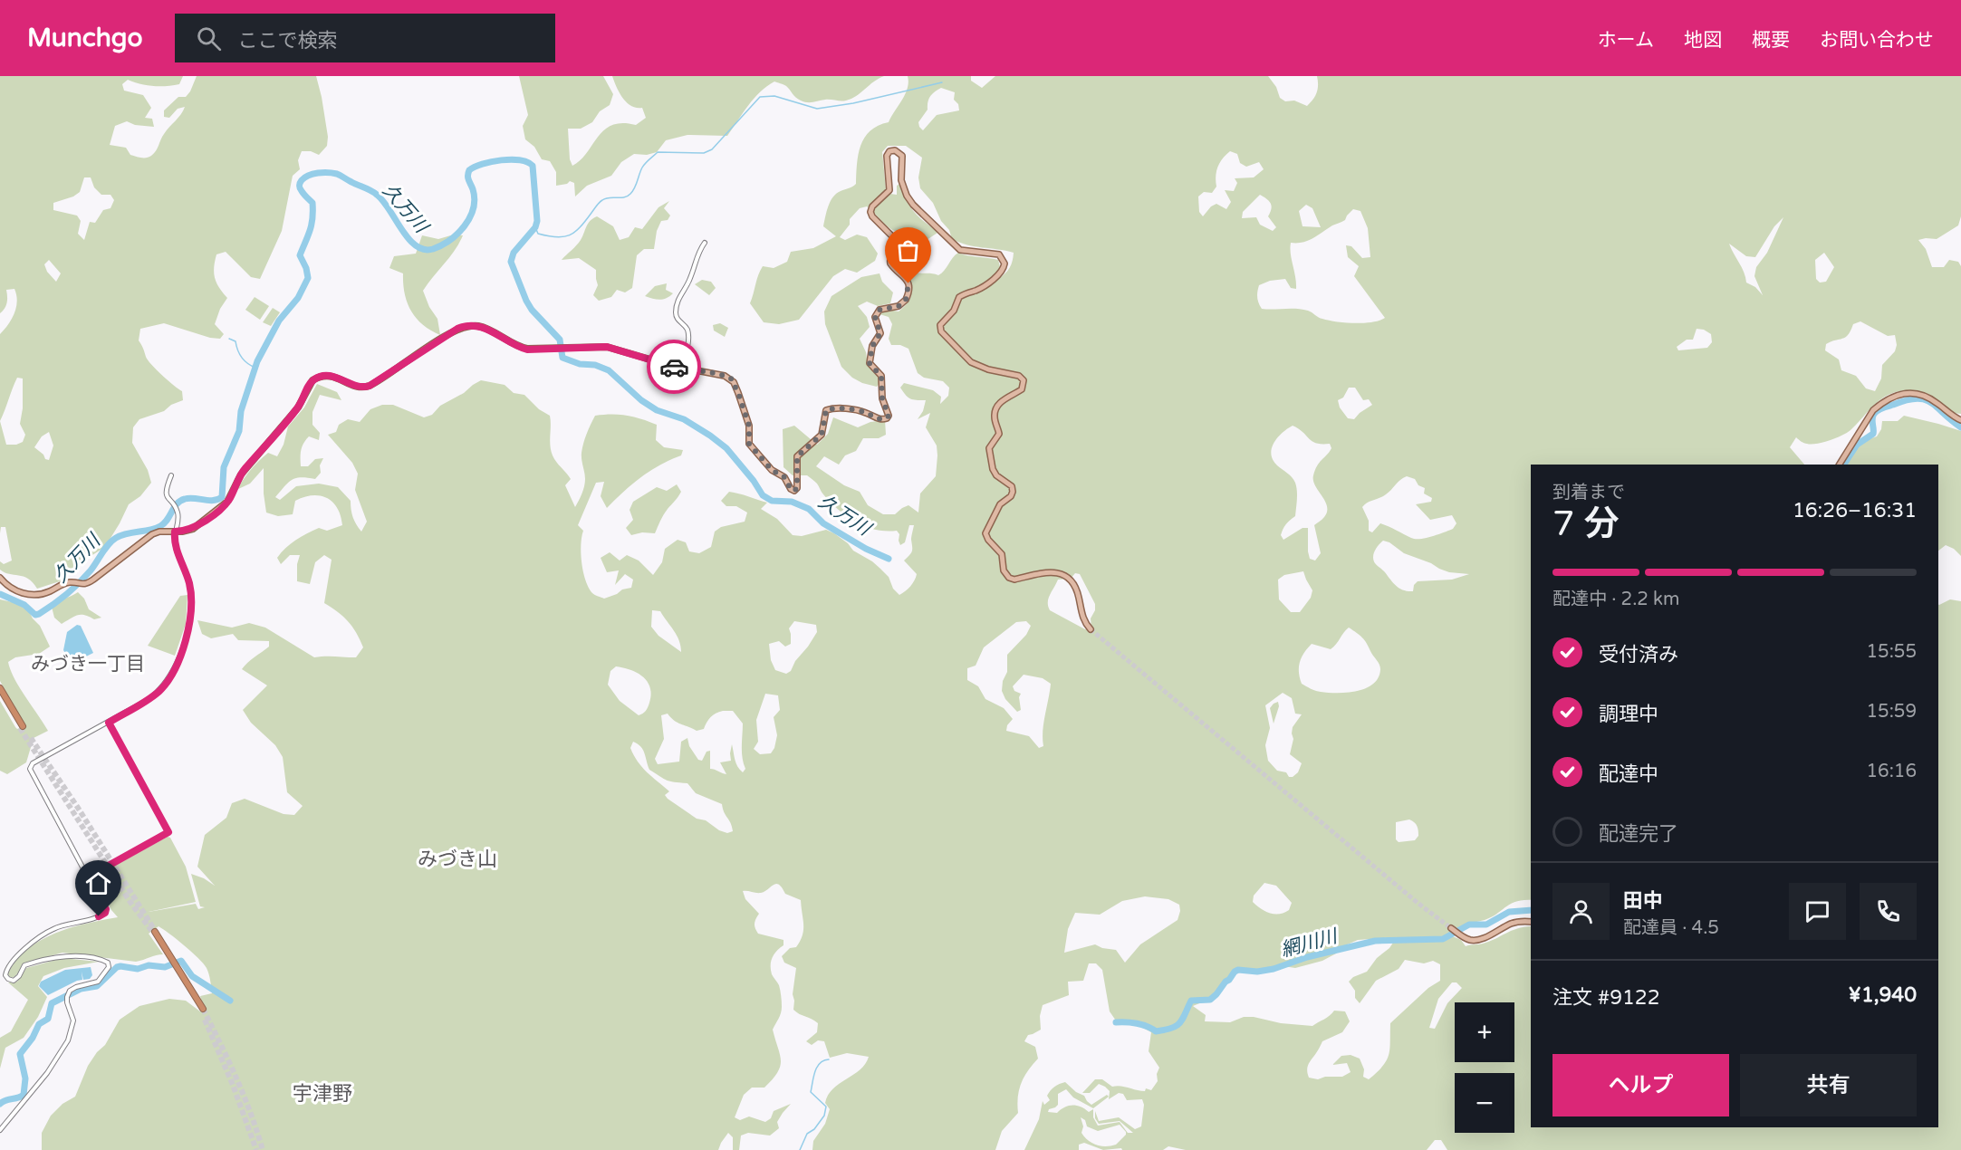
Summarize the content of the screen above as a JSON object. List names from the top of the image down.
{
  "districts": ["みづき一丁目", "みづき山", "宇津野"],
  "water": ["久万川", "網川川"],
  "page": {
    "header": "Munchgo",
    "search": "ここで検索",
    "nav": [
      "ホーム",
      "地図",
      "概要",
      "お問い合わせ"
    ],
    "heading": ["7 分", "到着まで", "16:26–16:31"],
    "panel": [
      "田中",
      "配達員 · 4.5",
      "注文 #9122",
      "¥1,940"
    ],
    "bar": "配達中 · 2.2 km",
    "list": [
      ["受付済み", "15:55"],
      ["調理中", "15:59"],
      ["配達中", "16:16"],
      "配達完了"
    ],
    "map_buttons": ["+", "−"],
    "buttons": ["ヘルプ", "共有"]
  }
}
